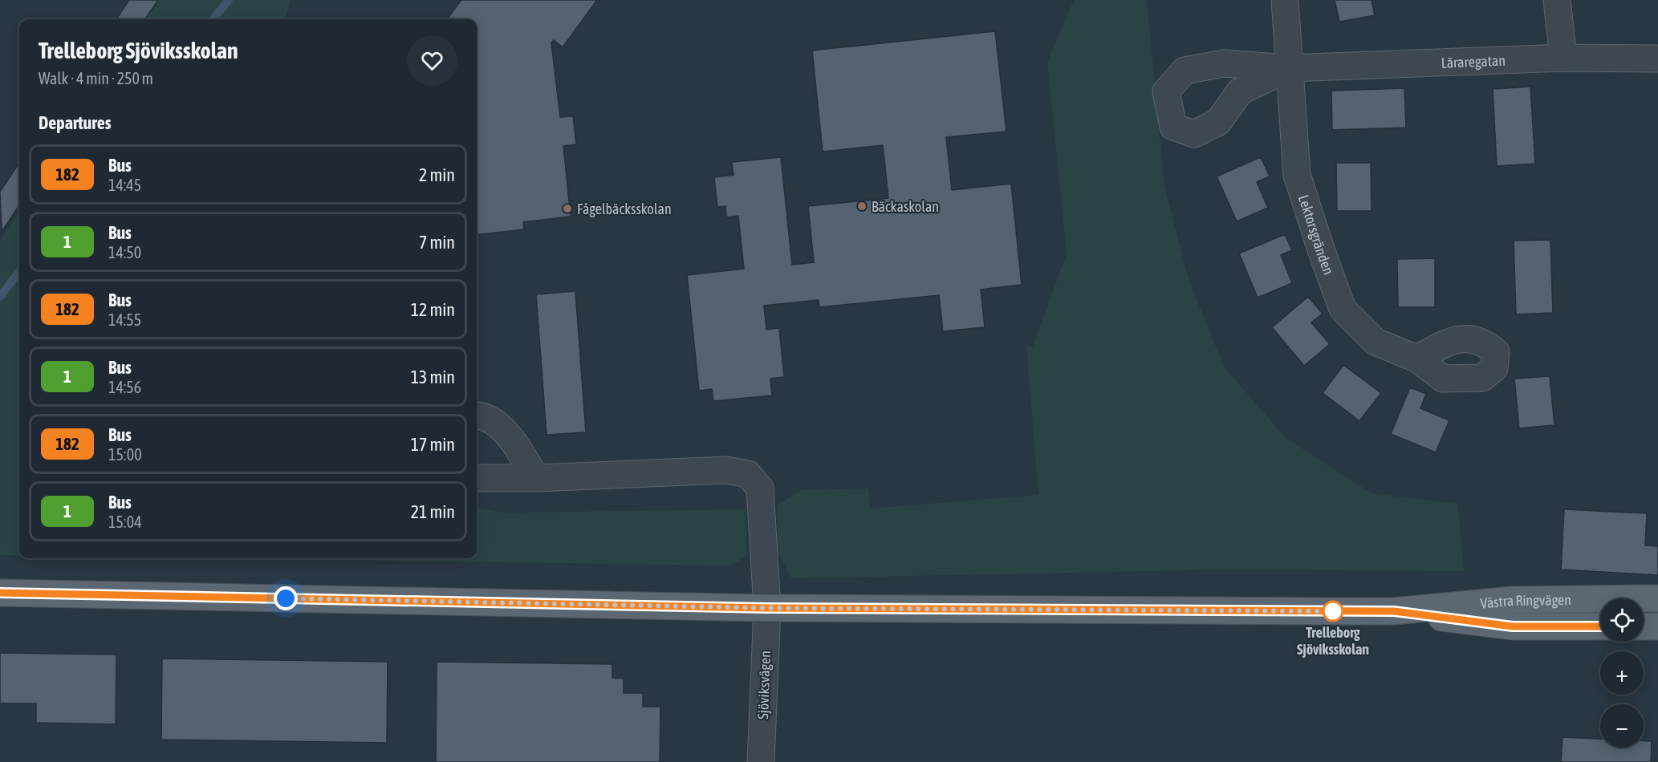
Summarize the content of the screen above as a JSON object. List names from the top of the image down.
{
  "streets": {
    "main road": ["Västra Ringvägen"],
    "street": ["Läraregatan", "Lektorsgränden", "Sjöviksvägen"]
  },
  "crossings": [
    ["Läraregatan", "Lektorsgränden"],
    ["Västra Ringvägen", "Sjöviksvägen"]
  ],
  "places": ["Bäckaskolan", "Fågelbäcksskolan", "Trelleborg Sjöviksskolan"],
  "lines": ["bus line 182"],
  "page": {
    "heading": [
      ["Trelleborg Sjöviksskolan", "Walk · 4 min · 250 m"],
      "Departures"
    ],
    "list": [
      {
        "mark": "182",
        "name": "Bus",
        "note": "14:45",
        "value": "2 min"
      },
      {
        "mark": "1",
        "name": "Bus",
        "note": "14:50",
        "value": "7 min"
      },
      {
        "mark": "182",
        "name": "Bus",
        "note": "14:55",
        "value": "12 min"
      },
      {
        "mark": "1",
        "name": "Bus",
        "note": "14:56",
        "value": "13 min"
      },
      {
        "mark": "182",
        "name": "Bus",
        "note": "15:00",
        "value": "17 min"
      },
      {
        "mark": "1",
        "name": "Bus",
        "note": "15:04",
        "value": "21 min"
      }
    ],
    "map_buttons": ["+", "−"]
  }
}
